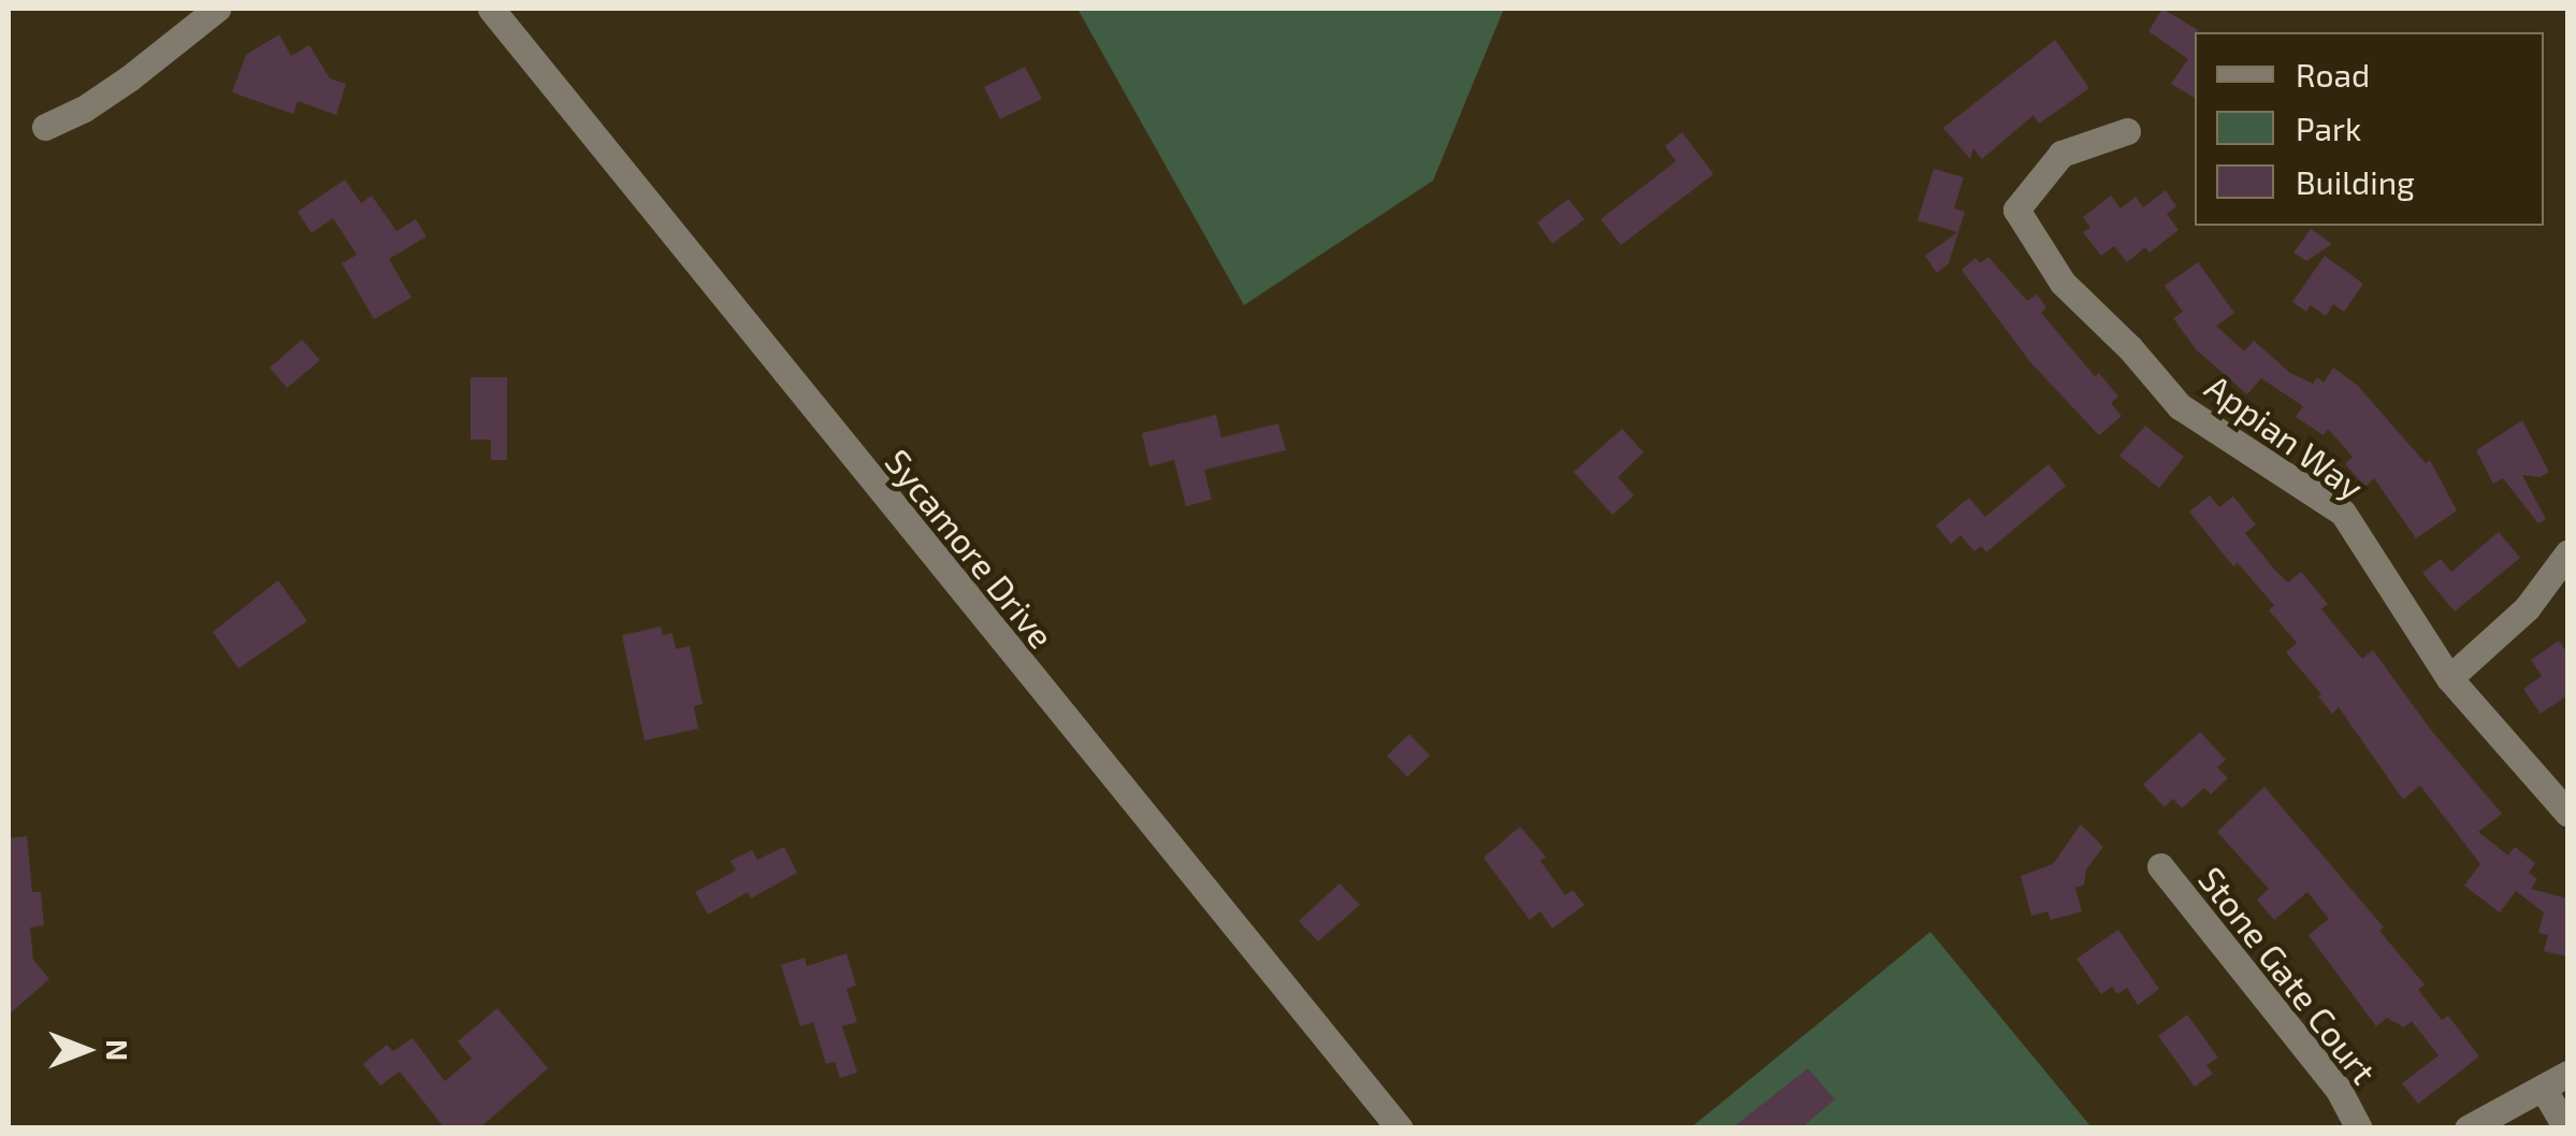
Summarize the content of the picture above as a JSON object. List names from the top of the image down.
{
  "streets": {
    "street": ["Appian Way", "Sycamore Drive", "Stone Gate Court"]
  },
  "legend": ["Road", "Park", "Building"],
  "north": "right"
}
